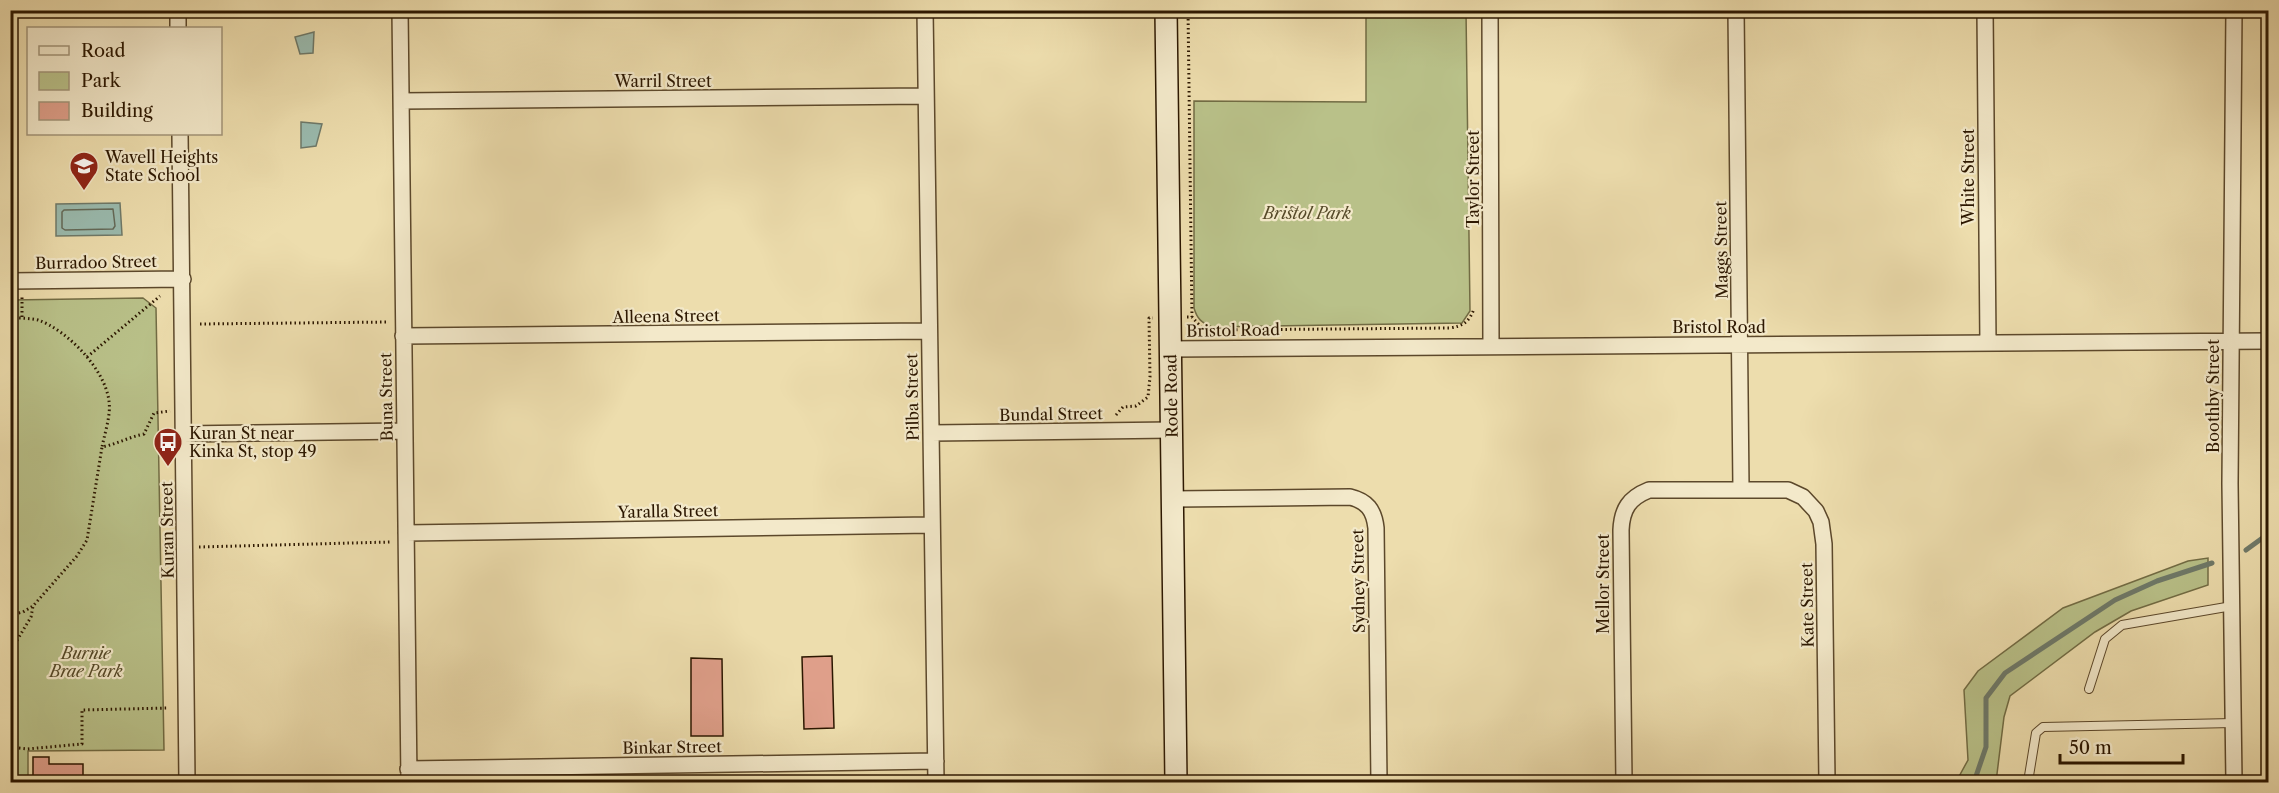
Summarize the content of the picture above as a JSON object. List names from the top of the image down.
{
  "streets": {
    "main road": ["Rode Road"],
    "street": [
      "Warril Street",
      "White Street",
      "Taylor Street",
      "Maggs Street",
      "Burradoo Street",
      "Alleena Street",
      "Bristol Road",
      "Boothby Street",
      "Buna Street",
      "Pilba Street",
      "Bundal Street",
      "Yaralla Street",
      "Kuran Street",
      "Sydney Street",
      "Mellor Street",
      "Kate Street",
      "Binkar Street"
    ]
  },
  "crossings": [
    ["Warril Street", "Buna Street"],
    ["Warril Street", "Pilba Street"],
    ["White Street", "Bristol Road"],
    ["Taylor Street", "Bristol Road"],
    ["Maggs Street", "Bristol Road"],
    ["Maggs Street", "Mellor Street"],
    ["Maggs Street", "Kate Street"],
    ["Burradoo Street", "Kuran Street"],
    ["Alleena Street", "Buna Street"],
    ["Alleena Street", "Pilba Street"],
    ["Bristol Road", "Rode Road"],
    ["Bristol Road", "Boothby Street"],
    ["Rode Road", "Bundal Street"],
    ["Rode Road", "Sydney Street"],
    ["Buna Street", "Yaralla Street"],
    ["Buna Street", "Binkar Street"],
    ["Pilba Street", "Bundal Street"],
    ["Pilba Street", "Yaralla Street"],
    ["Pilba Street", "Binkar Street"],
    ["Mellor Street", "Kate Street"]
  ],
  "parks": ["Bristol Park", "Burnie Brae Park"],
  "places": {
    "school or university": ["Wavell Heights State School"],
    "bus stop": ["Kuran St near Kinka St, stop 49"]
  },
  "legend": ["Road", "Park", "Building"],
  "scale_bar": "50 m"
}
